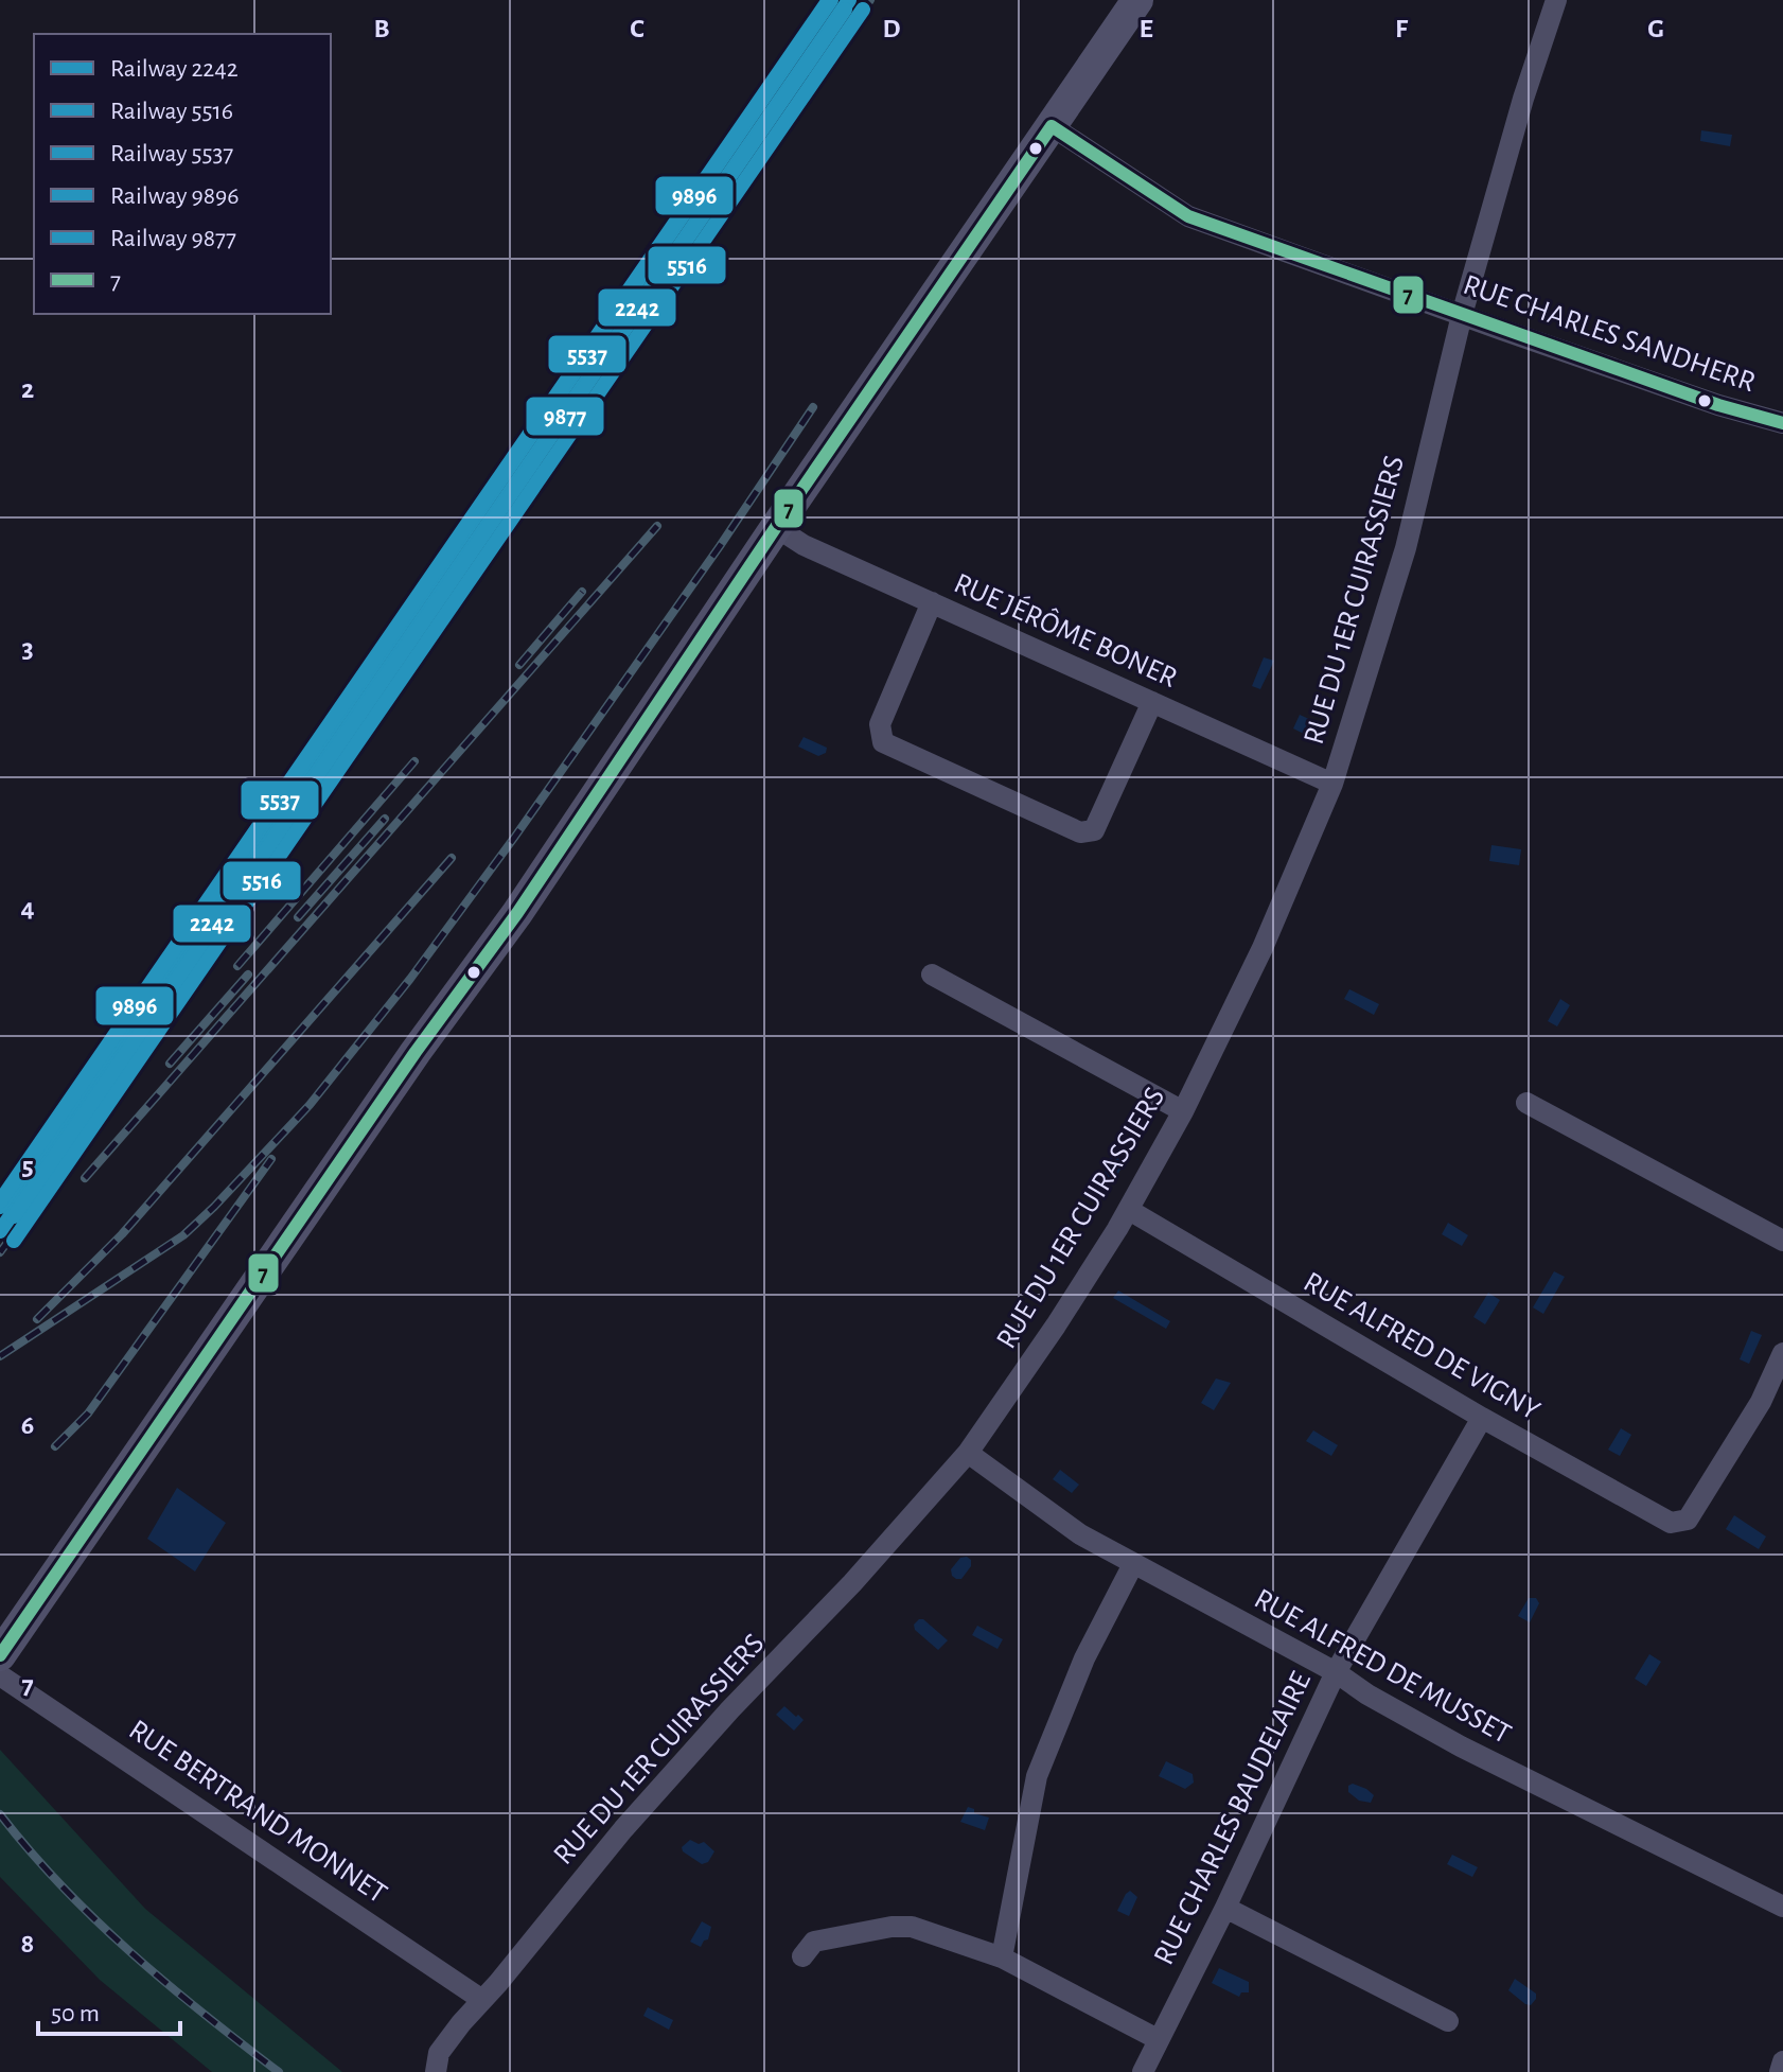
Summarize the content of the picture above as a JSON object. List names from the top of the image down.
{
  "streets": {
    "street": [
      "RUE CHARLES SANDHERR",
      "RUE DU 1ER CUIRASSIERS",
      "RUE JÉRÔME BONER",
      "RUE ALFRED DE VIGNY",
      "RUE ALFRED DE MUSSET",
      "RUE BERTRAND MONNET",
      "RUE CHARLES BAUDELAIRE"
    ]
  },
  "crossings": [
    ["RUE CHARLES SANDHERR", "RUE DU 1ER CUIRASSIERS"],
    ["RUE DU 1ER CUIRASSIERS", "RUE JÉRÔME BONER"],
    ["RUE DU 1ER CUIRASSIERS", "RUE ALFRED DE VIGNY"],
    ["RUE DU 1ER CUIRASSIERS", "RUE ALFRED DE MUSSET"],
    ["RUE DU 1ER CUIRASSIERS", "RUE BERTRAND MONNET"],
    ["RUE ALFRED DE VIGNY", "RUE CHARLES BAUDELAIRE"],
    ["RUE ALFRED DE MUSSET", "RUE CHARLES BAUDELAIRE"]
  ],
  "lines": [
    "rail line 2242",
    "rail line 5537",
    "rail line 9896",
    "rail line 5516",
    "rail line 9877",
    "transit line 7"
  ],
  "legend": [
    "Railway 2242",
    "Railway 5516",
    "Railway 5537",
    "Railway 9896",
    "Railway 9877",
    "7"
  ],
  "scale_bar": "50 m",
  "grid": {
    "columns": [
      "B",
      "C",
      "D",
      "E",
      "F",
      "G"
    ],
    "rows": [
      "2",
      "3",
      "4",
      "5",
      "6",
      "7",
      "8"
    ]
  }
}
